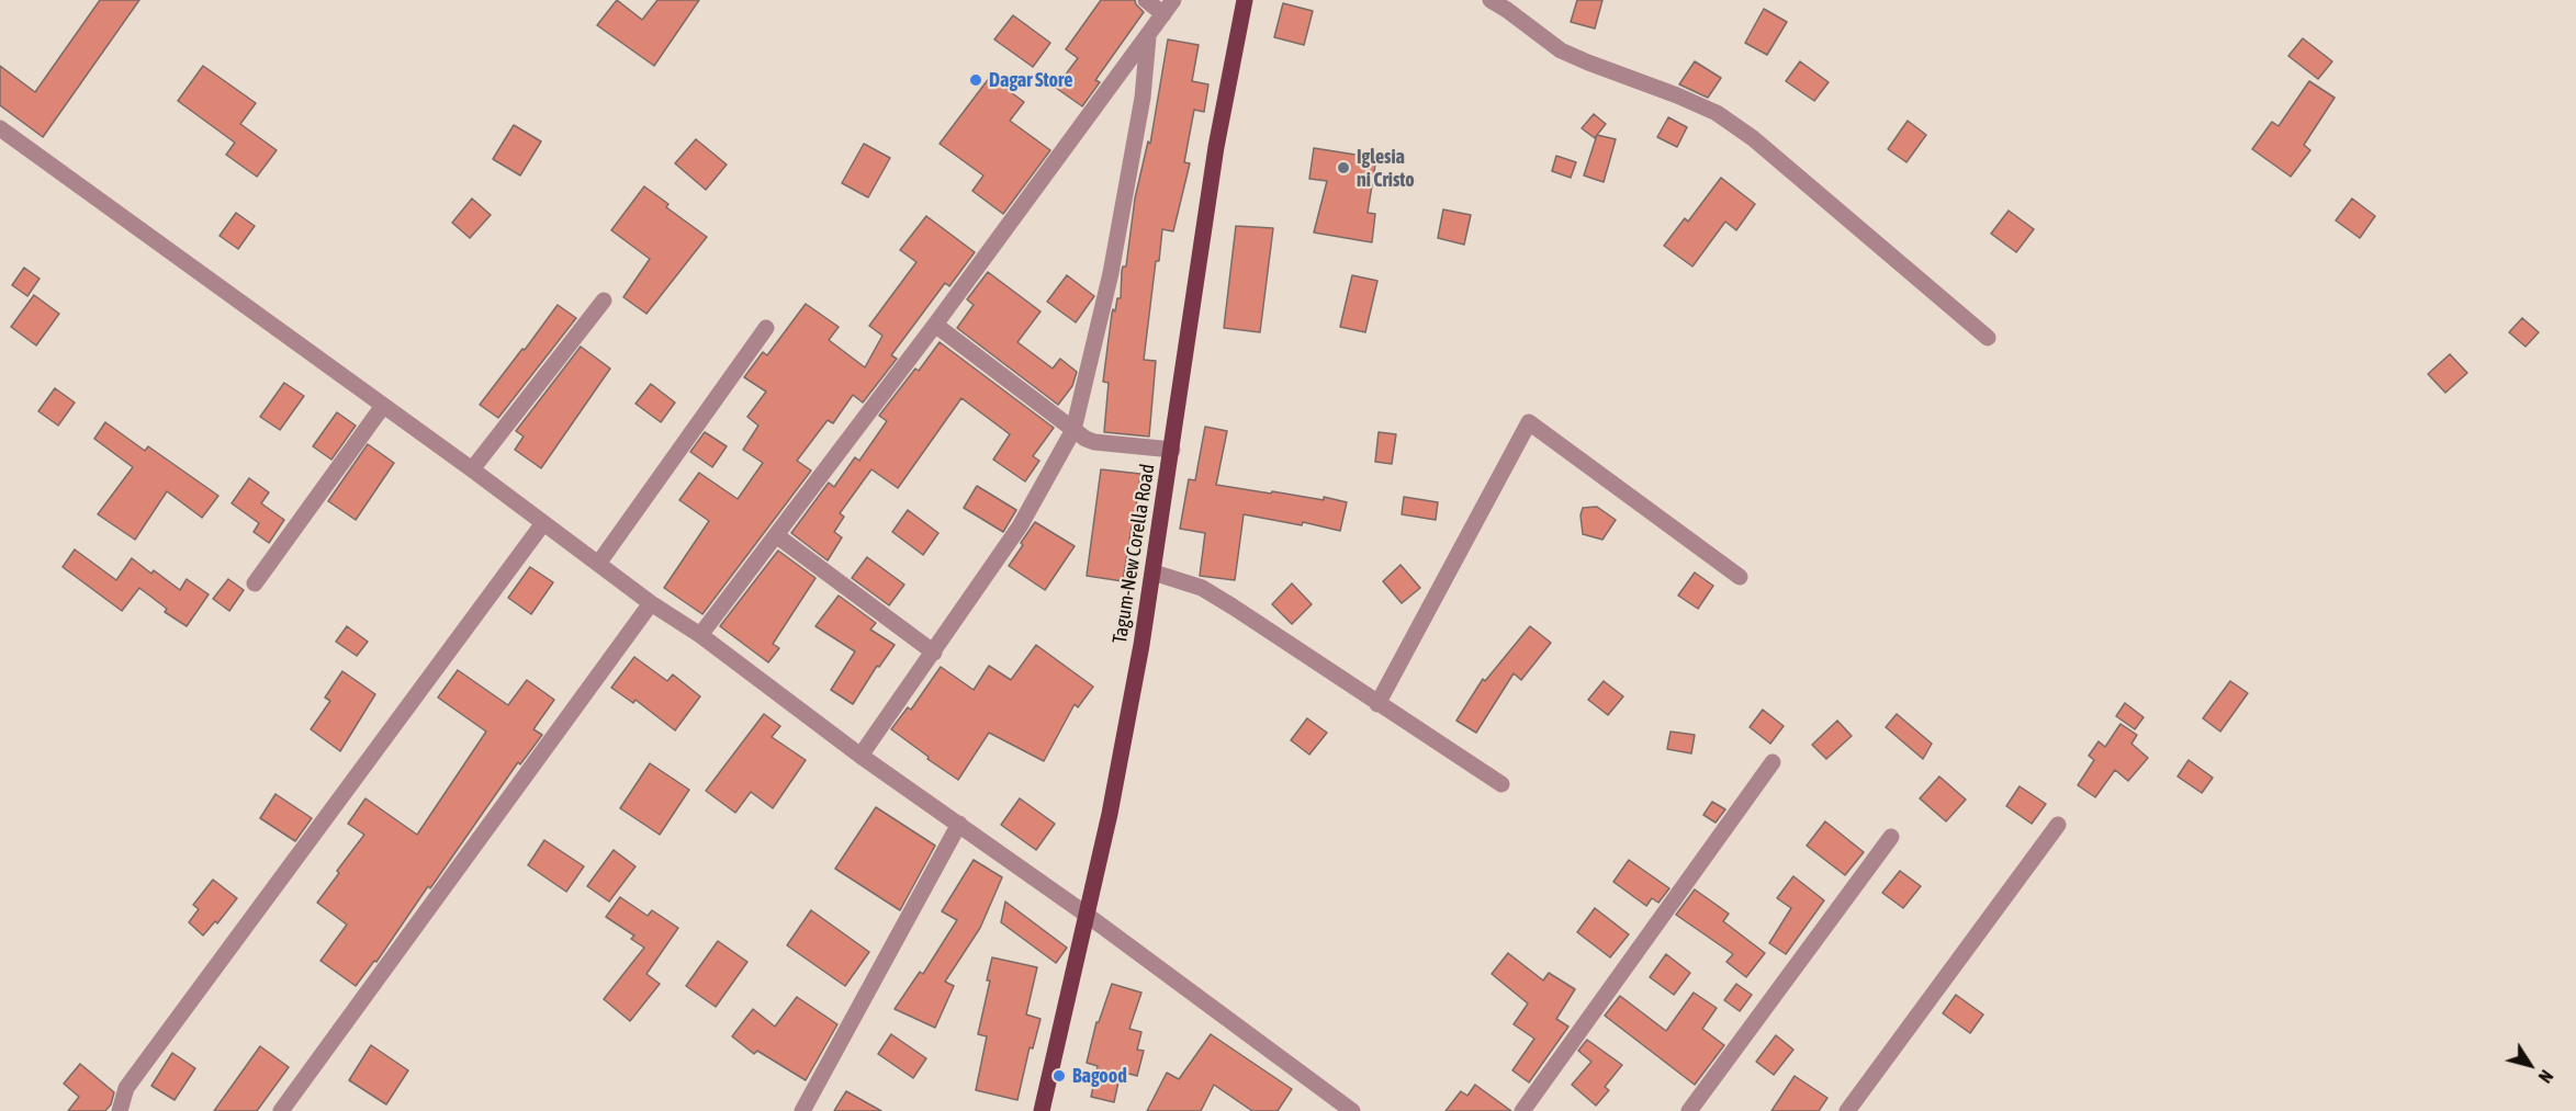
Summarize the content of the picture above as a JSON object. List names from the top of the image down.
{
  "streets": {
    "main road": ["Tagum-New Corella Road"]
  },
  "places": ["Dagar Store", "Iglesia ni Cristo", "Bagood"],
  "north": "bottom right"
}
